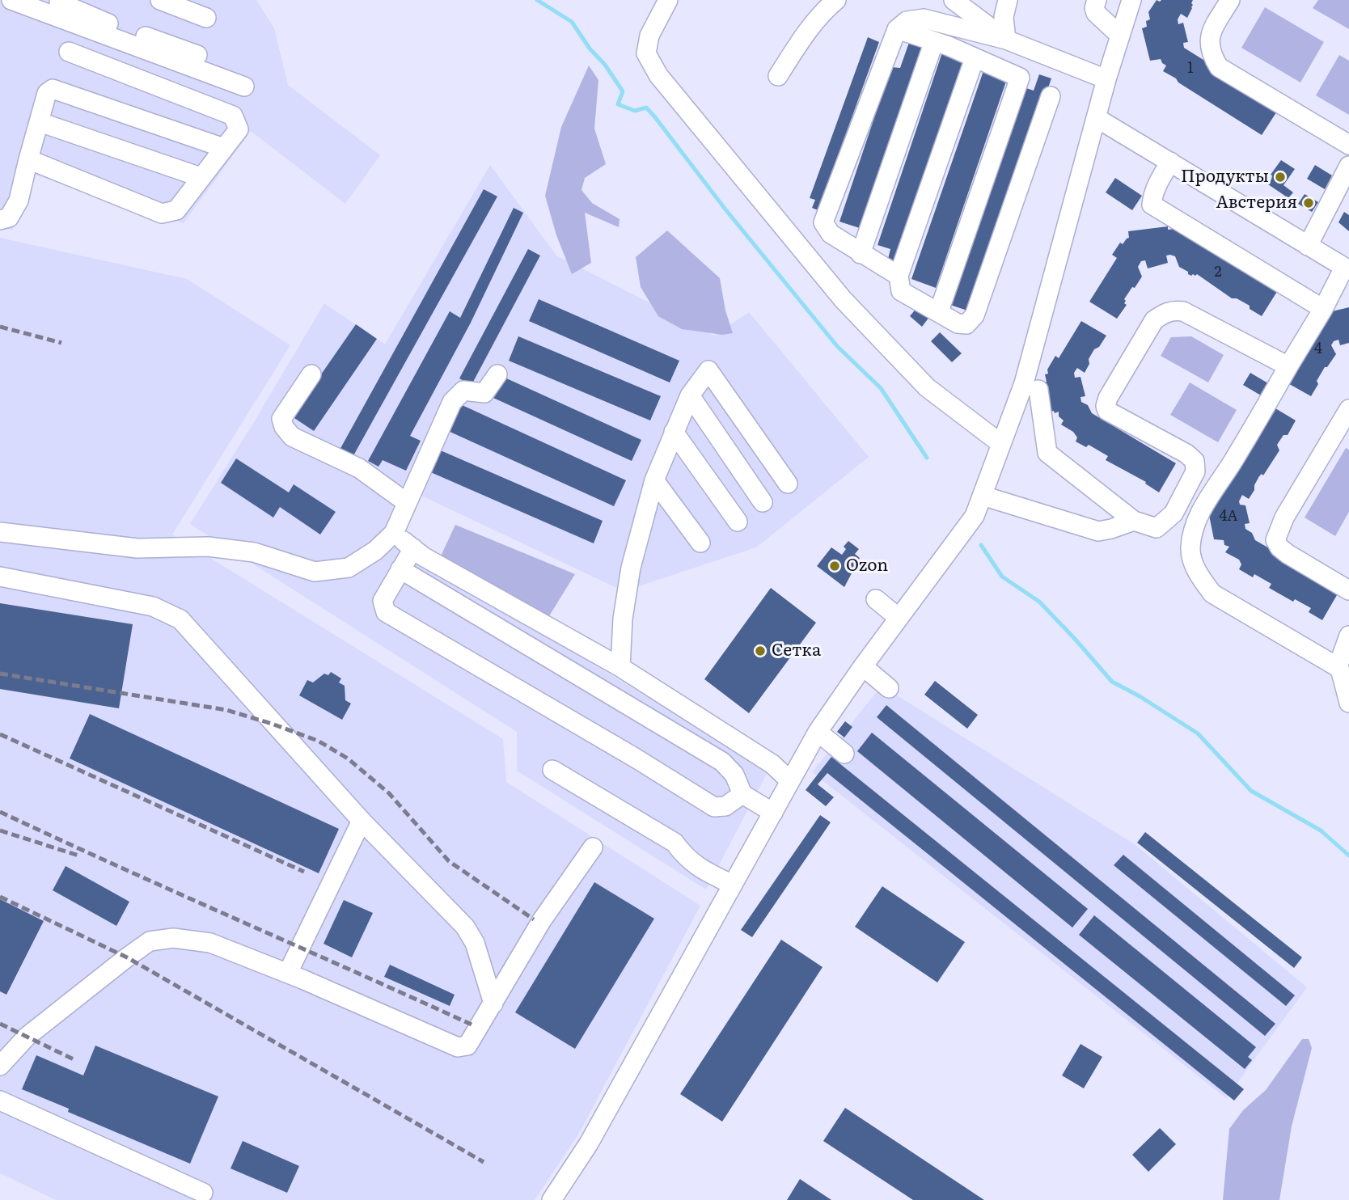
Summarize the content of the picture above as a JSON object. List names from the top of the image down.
{
  "places": [
    "Продукты",
    "Австерия",
    "Ozon",
    "Сетка"
  ],
  "house_numbers": [
    "1",
    "2",
    "4",
    "4А"
  ]
}
